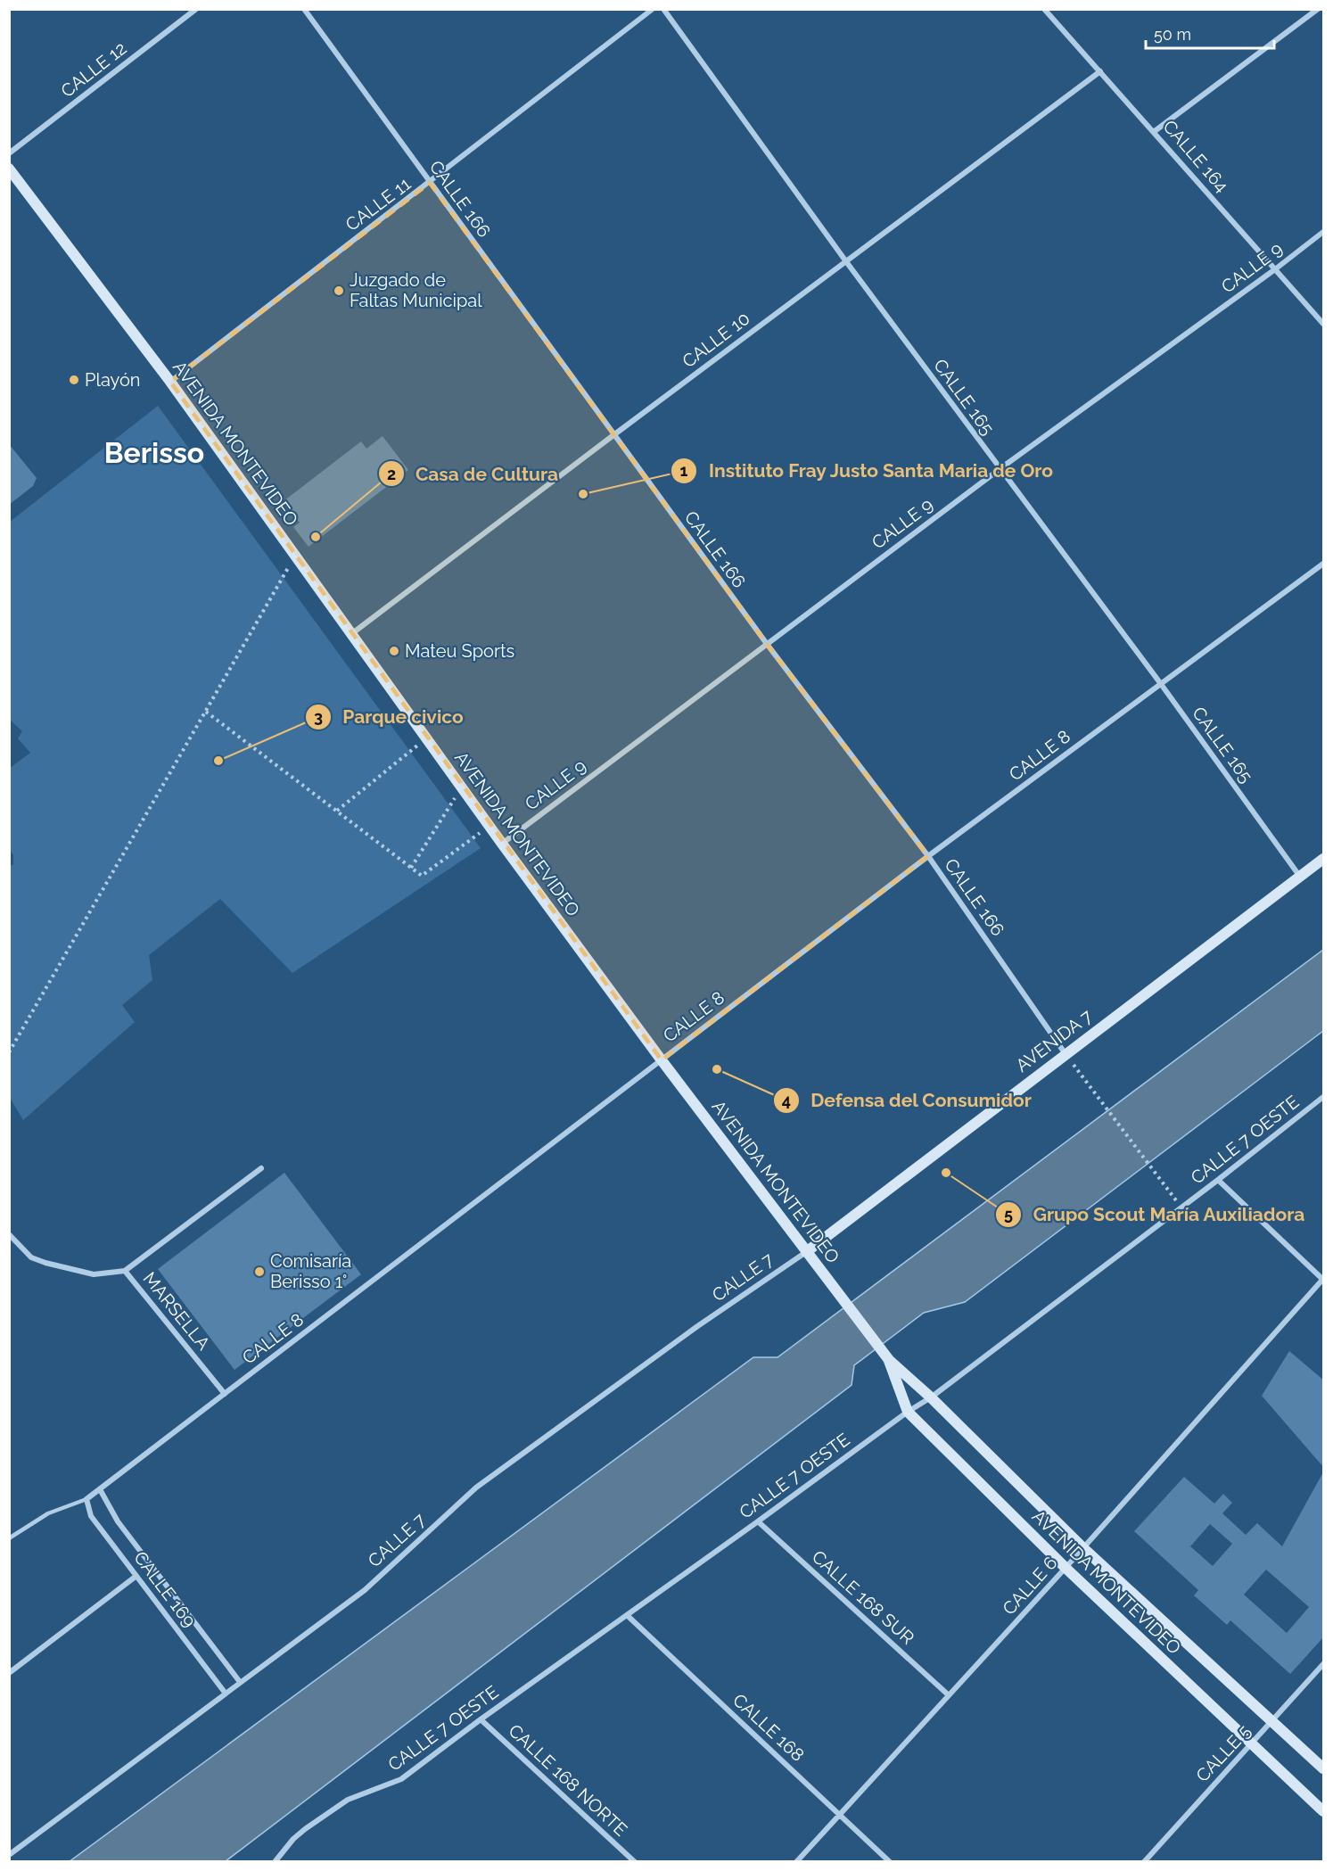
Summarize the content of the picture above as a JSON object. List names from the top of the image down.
{
  "streets": {
    "main road": ["AVENIDA MONTEVIDEO", "AVENIDA 7"],
    "street": [
      "CALLE 12",
      "CALLE 164",
      "CALLE 166",
      "CALLE 11",
      "CALLE 9",
      "CALLE 10",
      "CALLE 165",
      "CALLE 8",
      "CALLE 7 OESTE",
      "CALLE 7",
      "MARSELLA",
      "CALLE 6",
      "CALLE 169",
      "CALLE 168 SUR",
      "CALLE 168",
      "CALLE 5",
      "CALLE 168 NORTE"
    ]
  },
  "crossings": [
    ["CALLE 164", "CALLE 9"],
    ["CALLE 164", "CALLE 10"],
    ["CALLE 166", "CALLE 11"],
    ["CALLE 166", "CALLE 9"],
    ["CALLE 166", "CALLE 10"],
    ["CALLE 166", "CALLE 8"],
    ["CALLE 166", "AVENIDA 7"],
    ["CALLE 11", "AVENIDA MONTEVIDEO"],
    ["CALLE 9", "CALLE 165"],
    ["CALLE 9", "AVENIDA MONTEVIDEO"],
    ["CALLE 10", "CALLE 165"],
    ["CALLE 10", "AVENIDA MONTEVIDEO"],
    ["CALLE 165", "CALLE 8"],
    ["CALLE 165", "AVENIDA 7"],
    ["AVENIDA MONTEVIDEO", "CALLE 8"],
    ["AVENIDA MONTEVIDEO", "AVENIDA 7"],
    ["AVENIDA MONTEVIDEO", "CALLE 7 OESTE"],
    ["AVENIDA MONTEVIDEO", "CALLE 7"],
    ["AVENIDA MONTEVIDEO", "CALLE 6"],
    ["AVENIDA MONTEVIDEO", "CALLE 5"],
    ["CALLE 8", "MARSELLA"],
    ["CALLE 8", "CALLE 169"],
    ["AVENIDA 7", "CALLE 7"],
    ["CALLE 7 OESTE", "CALLE 168 SUR"],
    ["CALLE 7 OESTE", "CALLE 168"],
    ["CALLE 7 OESTE", "CALLE 168 NORTE"],
    ["CALLE 7", "CALLE 169"],
    ["CALLE 6", "CALLE 168 SUR"],
    ["CALLE 6", "CALLE 168"]
  ],
  "districts": ["Berisso"],
  "places": [
    "Juzgado de Faltas Municipal",
    "Playón",
    "Instituto Fray Justo Santa Maria de Oro",
    "Casa de Cultura",
    "Mateu Sports",
    "Parque civico",
    "Defensa del Consumidor",
    "Grupo Scout María Auxiliadora",
    "Comisaría Berisso 1°"
  ],
  "scale_bar": "50 m"
}
